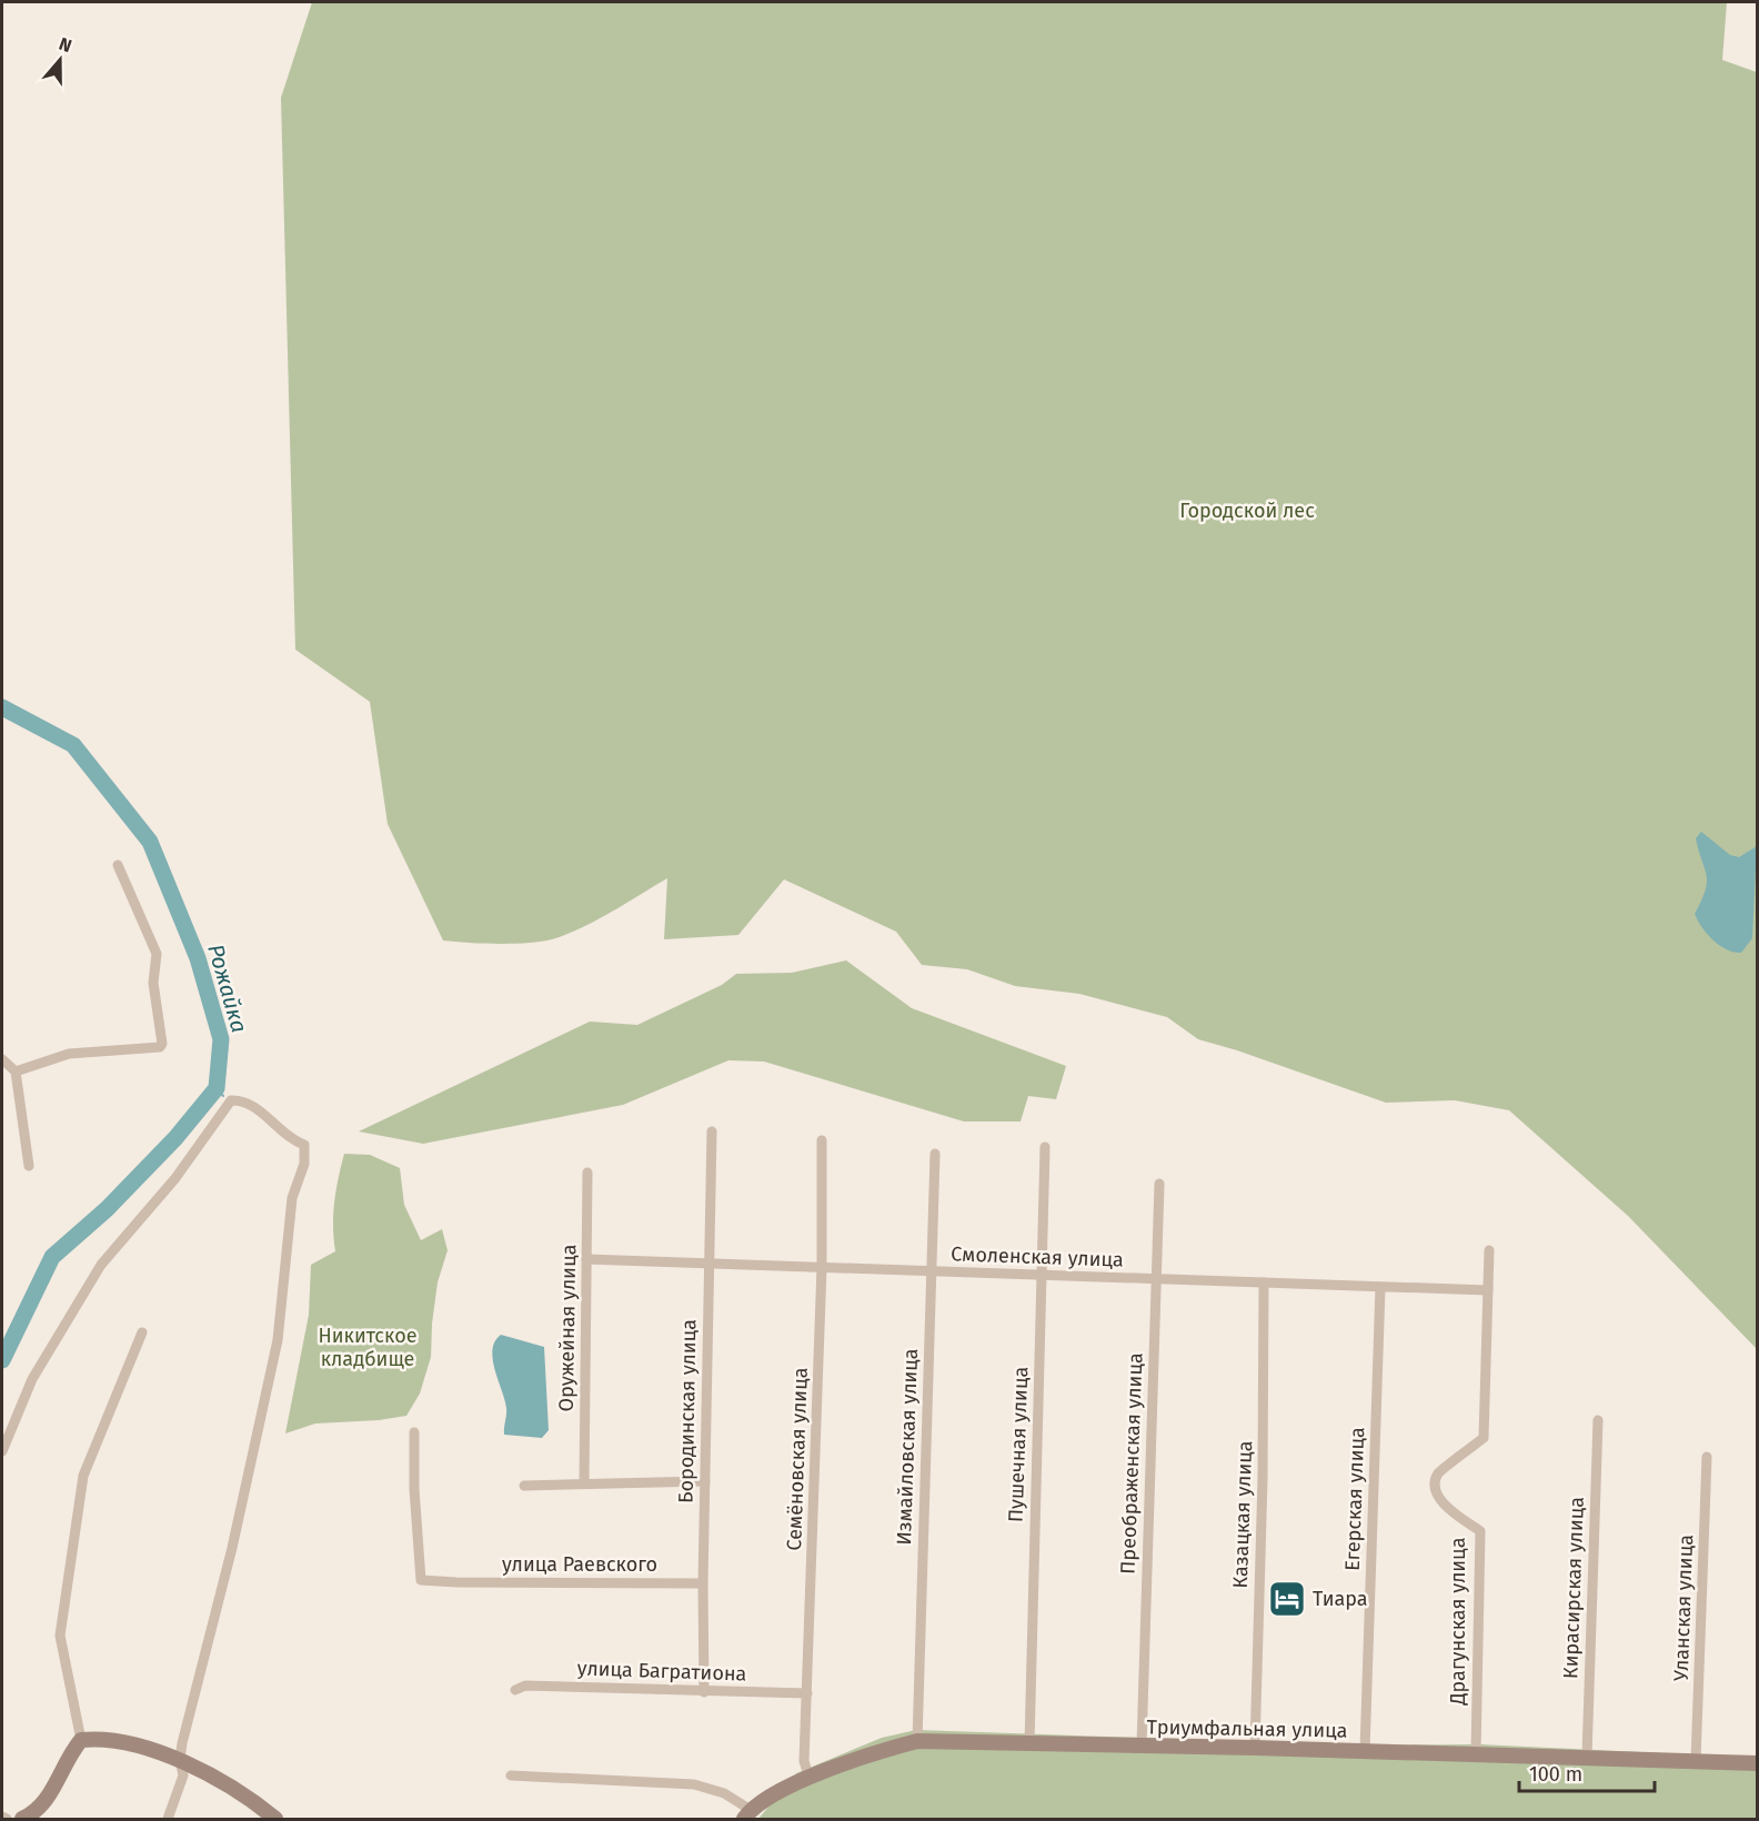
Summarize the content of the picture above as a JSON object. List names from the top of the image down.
{
  "streets": {
    "street": [
      "Смоленская улица",
      "Оружейная улица",
      "Бородинская улица",
      "Пушечная улица",
      "Измайловская улица",
      "Семёновская улица",
      "Преображенская улица",
      "Егерская улица",
      "Казацкая улица",
      "улица Раевского",
      "Кирасирская улица",
      "Уланская улица",
      "Драгунская улица",
      "улица Багратиона",
      "Триумфальная улица"
    ]
  },
  "crossings": [
    ["Смоленская улица", "Оружейная улица"],
    ["Смоленская улица", "Бородинская улица"],
    ["Смоленская улица", "Пушечная улица"],
    ["Смоленская улица", "Измайловская улица"],
    ["Смоленская улица", "Семёновская улица"],
    ["Смоленская улица", "Преображенская улица"],
    ["Смоленская улица", "Егерская улица"],
    ["Смоленская улица", "Казацкая улица"],
    ["Смоленская улица", "Драгунская улица"],
    ["Бородинская улица", "улица Раевского"],
    ["Бородинская улица", "улица Багратиона"],
    ["Пушечная улица", "Триумфальная улица"],
    ["Измайловская улица", "Триумфальная улица"],
    ["Семёновская улица", "улица Багратиона"],
    ["Семёновская улица", "Триумфальная улица"],
    ["Преображенская улица", "Триумфальная улица"],
    ["Егерская улица", "Триумфальная улица"],
    ["Казацкая улица", "Триумфальная улица"],
    ["Кирасирская улица", "Триумфальная улица"],
    ["Уланская улица", "Триумфальная улица"],
    ["Драгунская улица", "Триумфальная улица"]
  ],
  "water": ["Рожайка"],
  "parks": ["Городской лес", "Никитское кладбище"],
  "places": {
    "hotel": ["Тиара"]
  },
  "scale_bar": "100 m",
  "north": "top"
}
